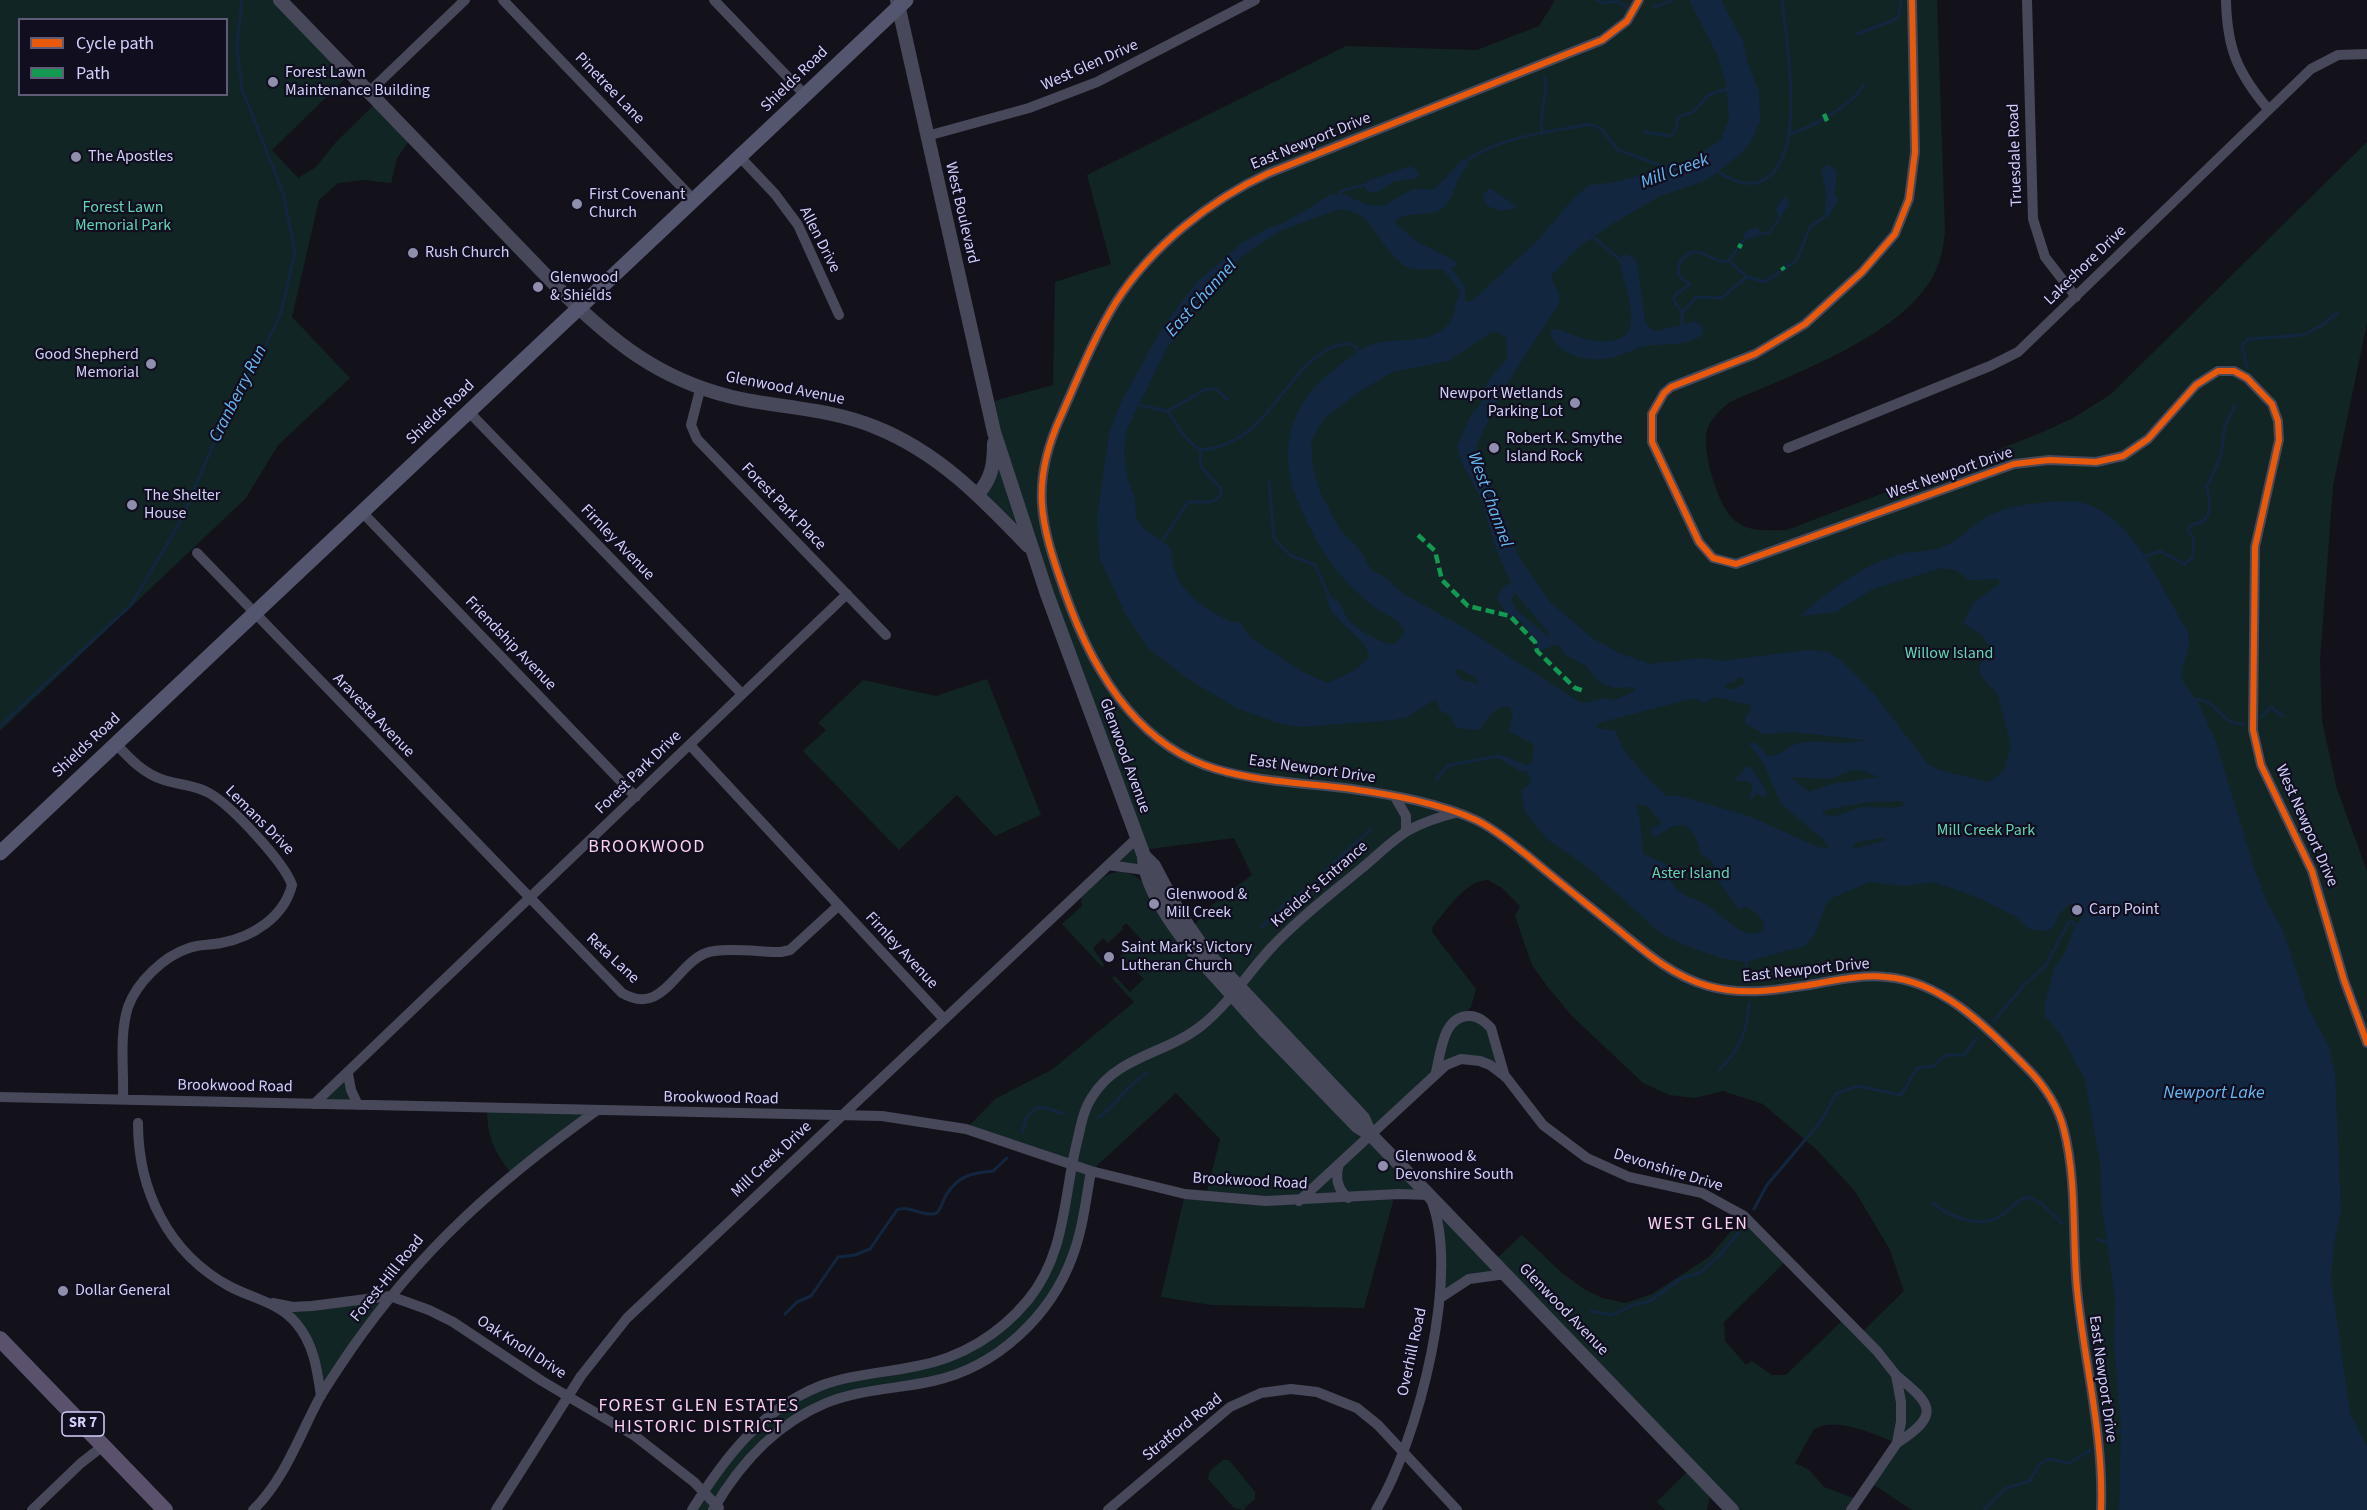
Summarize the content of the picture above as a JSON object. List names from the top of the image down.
{
  "streets": {
    "main road": ["Shields Road", "SR 7"],
    "street": [
      "West Glen Drive",
      "Pinetree Lane",
      "East Newport Drive",
      "Truesdale Road",
      "West Boulevard",
      "Allen Drive",
      "Lakeshore Drive",
      "Glenwood Avenue",
      "West Newport Drive",
      "Forest Park Place",
      "Firnley Avenue",
      "Friendship Avenue",
      "Aravesta Avenue",
      "Forest Park Drive",
      "Lemans Drive",
      "Kreider's Entrance",
      "Reta Lane",
      "Brookwood Road",
      "Mill Creek Drive",
      "Devonshire Drive",
      "Forest-Hill Road",
      "Oak Knoll Drive",
      "Overhill Road",
      "Stratford Road"
    ]
  },
  "crossings": [
    ["West Glen Drive", "West Boulevard"],
    ["Shields Road", "Pinetree Lane"],
    ["Shields Road", "West Boulevard"],
    ["Shields Road", "Allen Drive"],
    ["Shields Road", "Glenwood Avenue"],
    ["Shields Road", "Firnley Avenue"],
    ["Shields Road", "Friendship Avenue"],
    ["Shields Road", "Aravesta Avenue"],
    ["Shields Road", "Lemans Drive"],
    ["East Newport Drive", "Kreider's Entrance"],
    ["Truesdale Road", "Lakeshore Drive"],
    ["West Boulevard", "Glenwood Avenue"],
    ["Glenwood Avenue", "Forest Park Place"],
    ["Glenwood Avenue", "Brookwood Road"],
    ["Glenwood Avenue", "Mill Creek Drive"],
    ["Glenwood Avenue", "Devonshire Drive"],
    ["Glenwood Avenue", "Overhill Road"],
    ["Forest Park Place", "Forest Park Drive"],
    ["Firnley Avenue", "Forest Park Drive"],
    ["Firnley Avenue", "Reta Lane"],
    ["Firnley Avenue", "Mill Creek Drive"],
    ["Friendship Avenue", "Forest Park Drive"],
    ["Aravesta Avenue", "Forest Park Drive"],
    ["Aravesta Avenue", "Reta Lane"],
    ["Forest Park Drive", "Reta Lane"],
    ["Forest Park Drive", "Brookwood Road"],
    ["Lemans Drive", "Brookwood Road"],
    ["Kreider's Entrance", "Brookwood Road"],
    ["Kreider's Entrance", "Oak Knoll Drive"],
    ["Brookwood Road", "Mill Creek Drive"],
    ["Brookwood Road", "Devonshire Drive"],
    ["Brookwood Road", "Forest-Hill Road"],
    ["Brookwood Road", "Overhill Road"],
    ["Mill Creek Drive", "Oak Knoll Drive"],
    ["Forest-Hill Road", "Oak Knoll Drive"],
    ["Overhill Road", "Stratford Road"]
  ],
  "districts": ["BROOKWOOD", "WEST GLEN", "FOREST GLEN ESTATES HISTORIC DISTRICT"],
  "water": [
    "Mill Creek",
    "East Channel",
    "Cranberry Run",
    "West Channel",
    "Newport Lake"
  ],
  "parks": [
    "Forest Lawn Memorial Park",
    "Willow Island",
    "Mill Creek Park",
    "Aster Island"
  ],
  "places": [
    "Forest Lawn Maintenance Building",
    "The Apostles",
    "First Covenant Church",
    "Rush Church",
    "Glenwood & Shields",
    "Good Shepherd Memorial",
    "Newport Wetlands Parking Lot",
    "Robert K. Smythe Island Rock",
    "The Shelter House",
    "Glenwood & Mill Creek",
    "Carp Point",
    "Saint Mark's Victory Lutheran Church",
    "Glenwood & Devonshire South",
    "Dollar General"
  ],
  "legend": ["Cycle path", "Path"]
}
